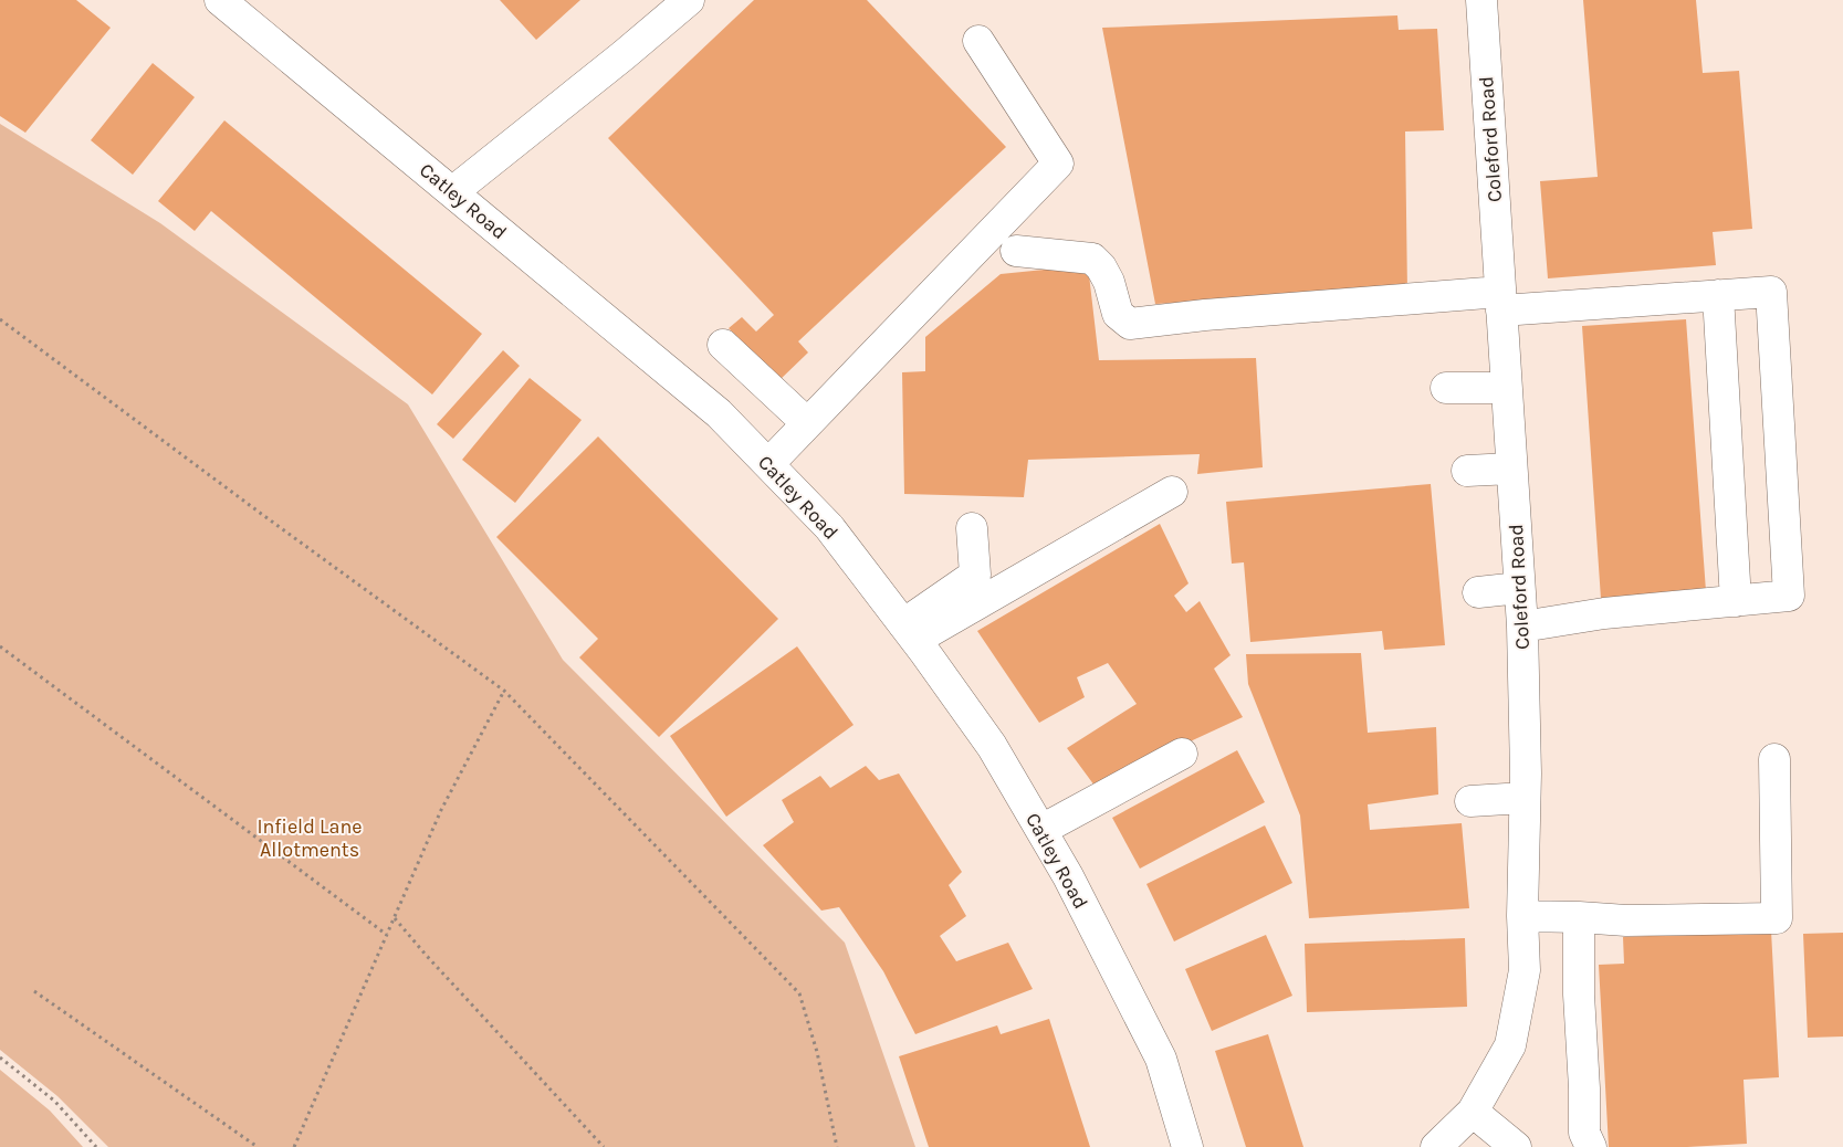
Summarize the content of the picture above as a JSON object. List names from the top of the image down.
{
  "streets": {
    "street": ["Coleford Road", "Catley Road"]
  },
  "parks": ["Infield Lane Allotments"]
}
